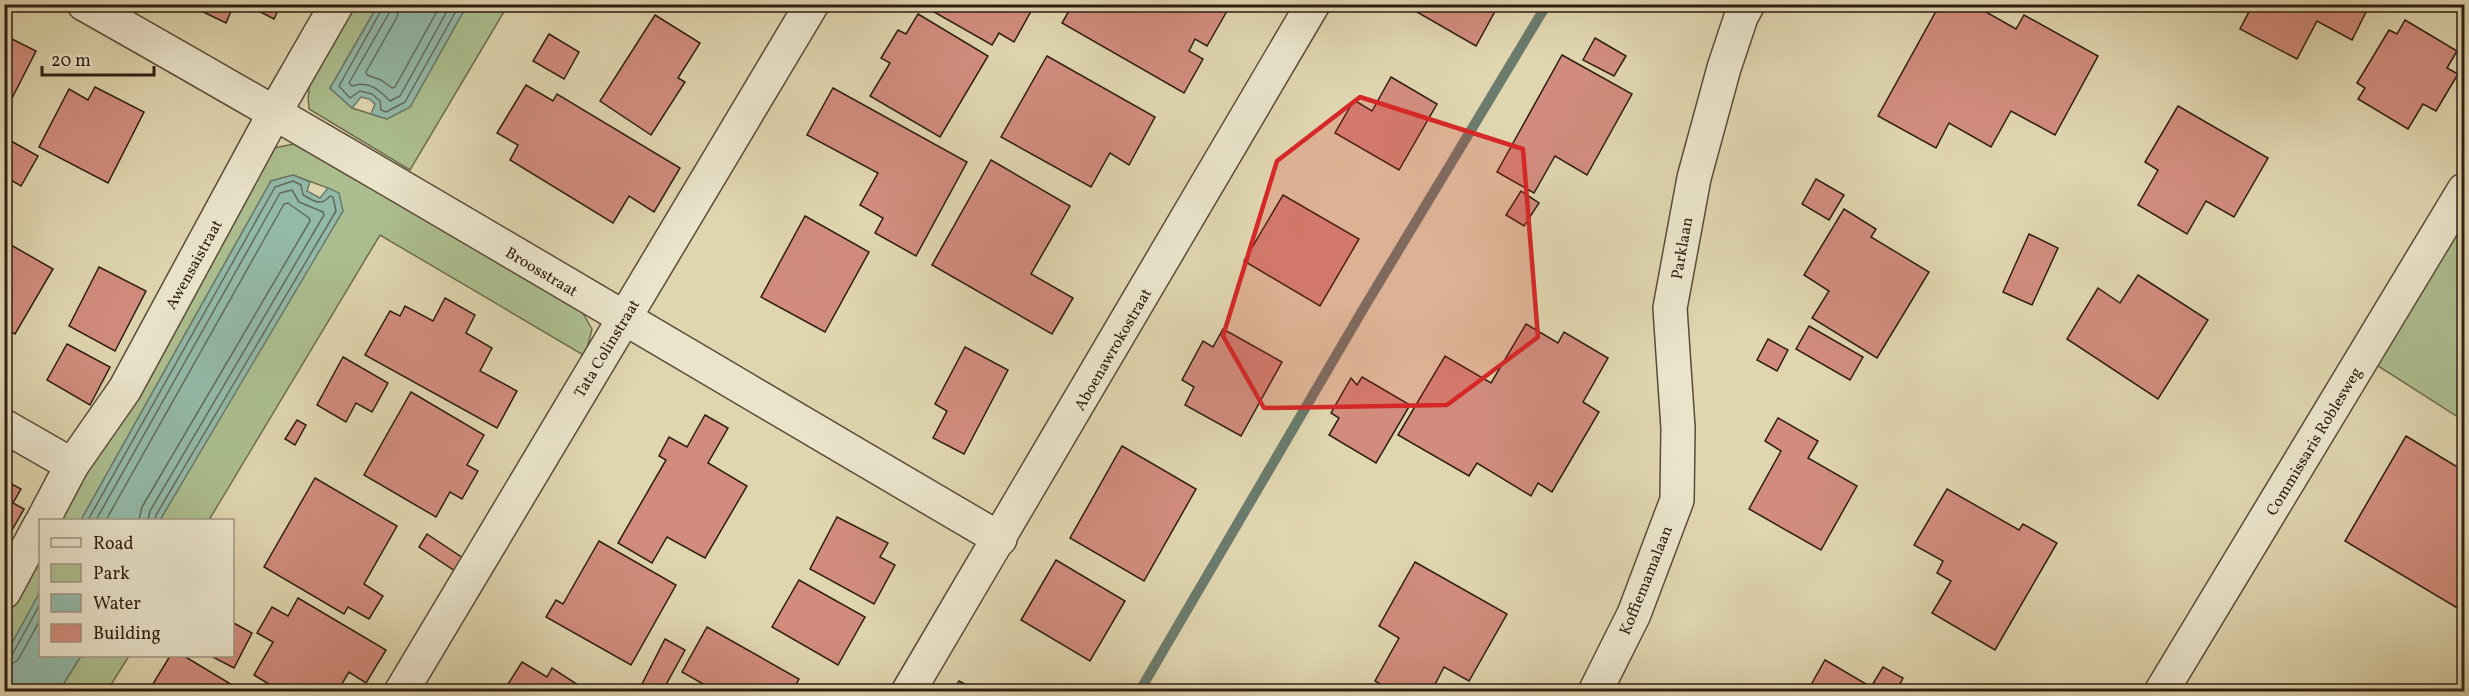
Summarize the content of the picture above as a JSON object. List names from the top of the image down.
{
  "streets": {
    "street": [
      "Parklaan",
      "Awensaistraat",
      "Broosstraat",
      "Tata Colinstraat",
      "Aboenawrokostraat",
      "Commissaris Roblesweg",
      "Koffiemamalaan"
    ]
  },
  "crossings": [
    ["Parklaan", "Koffiemamalaan"],
    ["Awensaistraat", "Broosstraat"],
    ["Broosstraat", "Tata Colinstraat"],
    ["Broosstraat", "Aboenawrokostraat"]
  ],
  "legend": [
    "Road",
    "Park",
    "Water",
    "Building"
  ],
  "scale_bar": "20 m"
}
